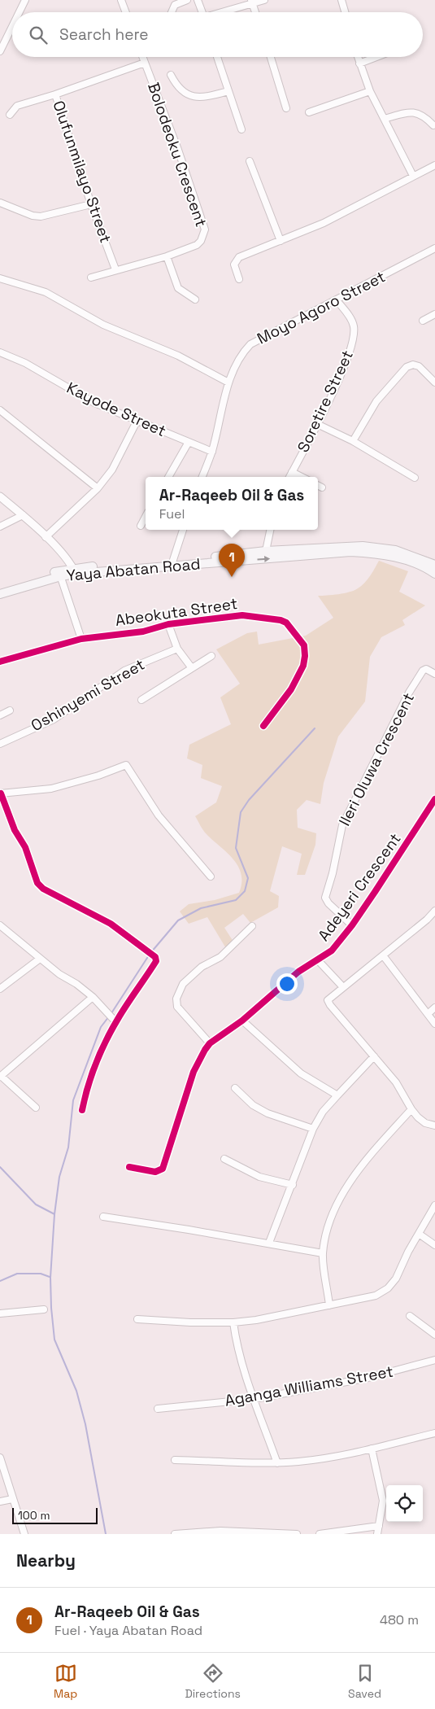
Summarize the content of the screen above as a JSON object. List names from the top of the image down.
{
  "streets": {
    "main road": ["Yaya Abatan Road"],
    "street": [
      "Bolodeoku Crescent",
      "Olufunmilayo Street",
      "Moyo Agoro Street",
      "Soretire Street",
      "Kayode Street",
      "Abeokuta Street",
      "Oshinyemi Street",
      "Ileri Oluwa Crescent",
      "Adeyeri Crescent",
      "Aganga Williams Street"
    ]
  },
  "crossings": [
    ["Bolodeoku Crescent", "Olufunmilayo Street"],
    ["Moyo Agoro Street", "Soretire Street"],
    ["Moyo Agoro Street", "Kayode Street"],
    ["Ileri Oluwa Crescent", "Adeyeri Crescent"]
  ],
  "scale_bar": "100 m",
  "page": {
    "search": "Search here",
    "popup": ["Ar-Raqeeb Oil & Gas", "Fuel"],
    "pins": "1",
    "scale": "100 m",
    "heading": "Nearby",
    "list": [
      {
        "mark": "1",
        "name": "Ar-Raqeeb Oil & Gas",
        "note": "Fuel · Yaya Abatan Road",
        "value": "480 m"
      }
    ],
    "nav": ["Map", "Directions", "Saved"]
  }
}
